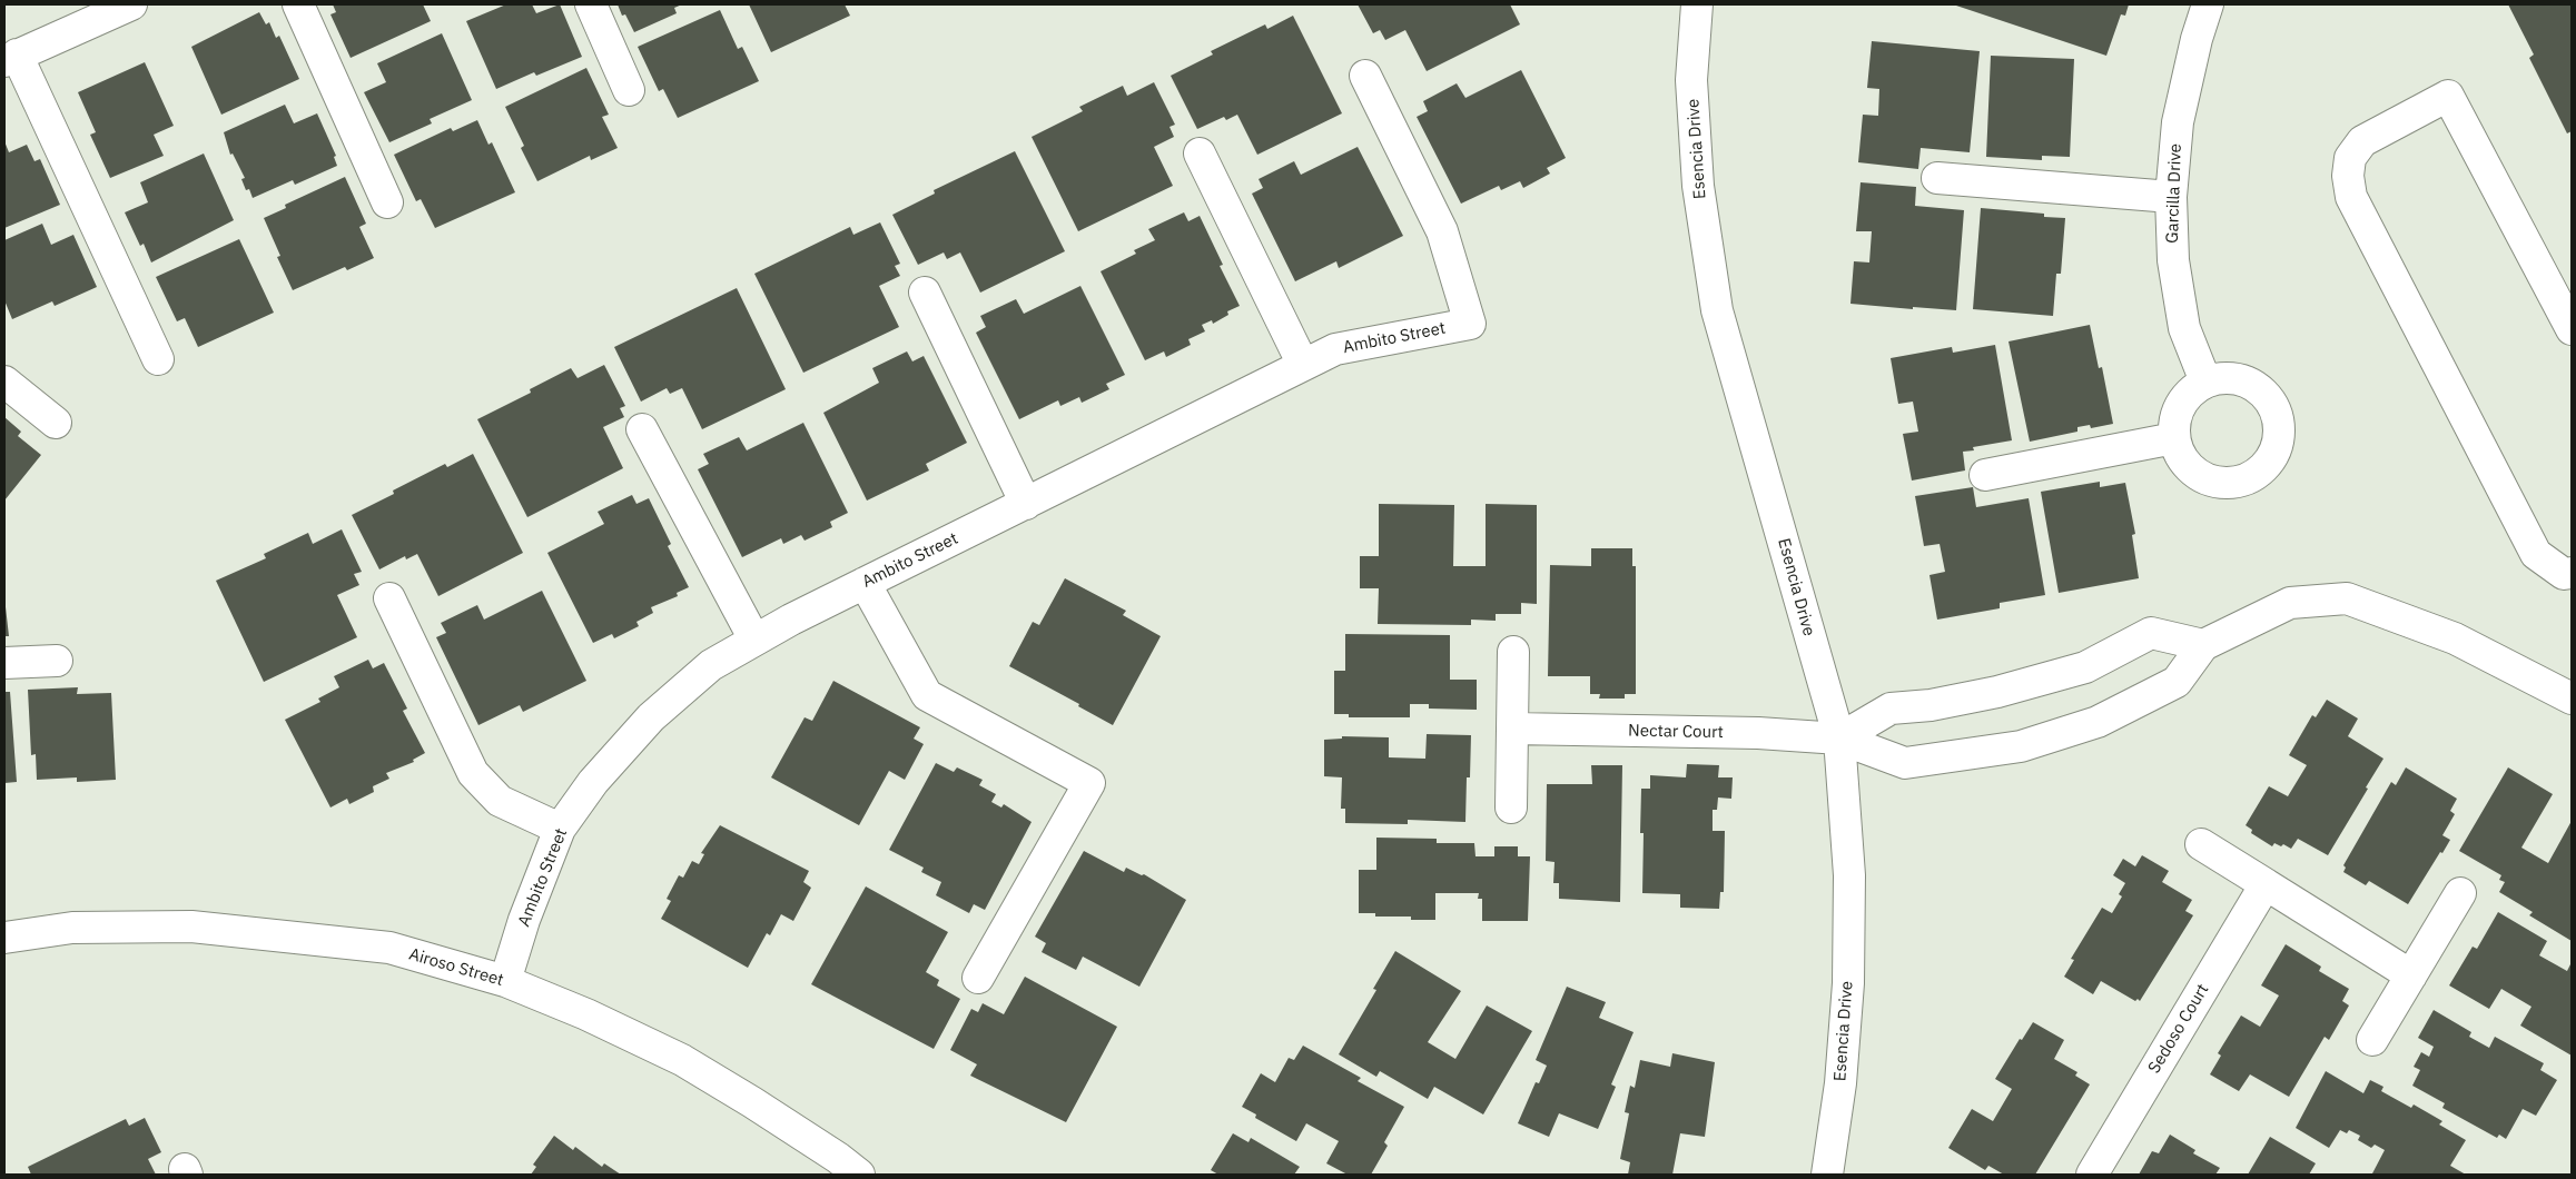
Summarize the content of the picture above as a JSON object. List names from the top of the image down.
{
  "streets": {
    "street": [
      "Esencia Drive",
      "Garcilla Drive",
      "Ambito Street",
      "Nectar Court",
      "Airoso Street",
      "Sedoso Court"
    ]
  },
  "crossings": [
    ["Esencia Drive", "Nectar Court"],
    ["Ambito Street", "Airoso Street"]
  ]
}
